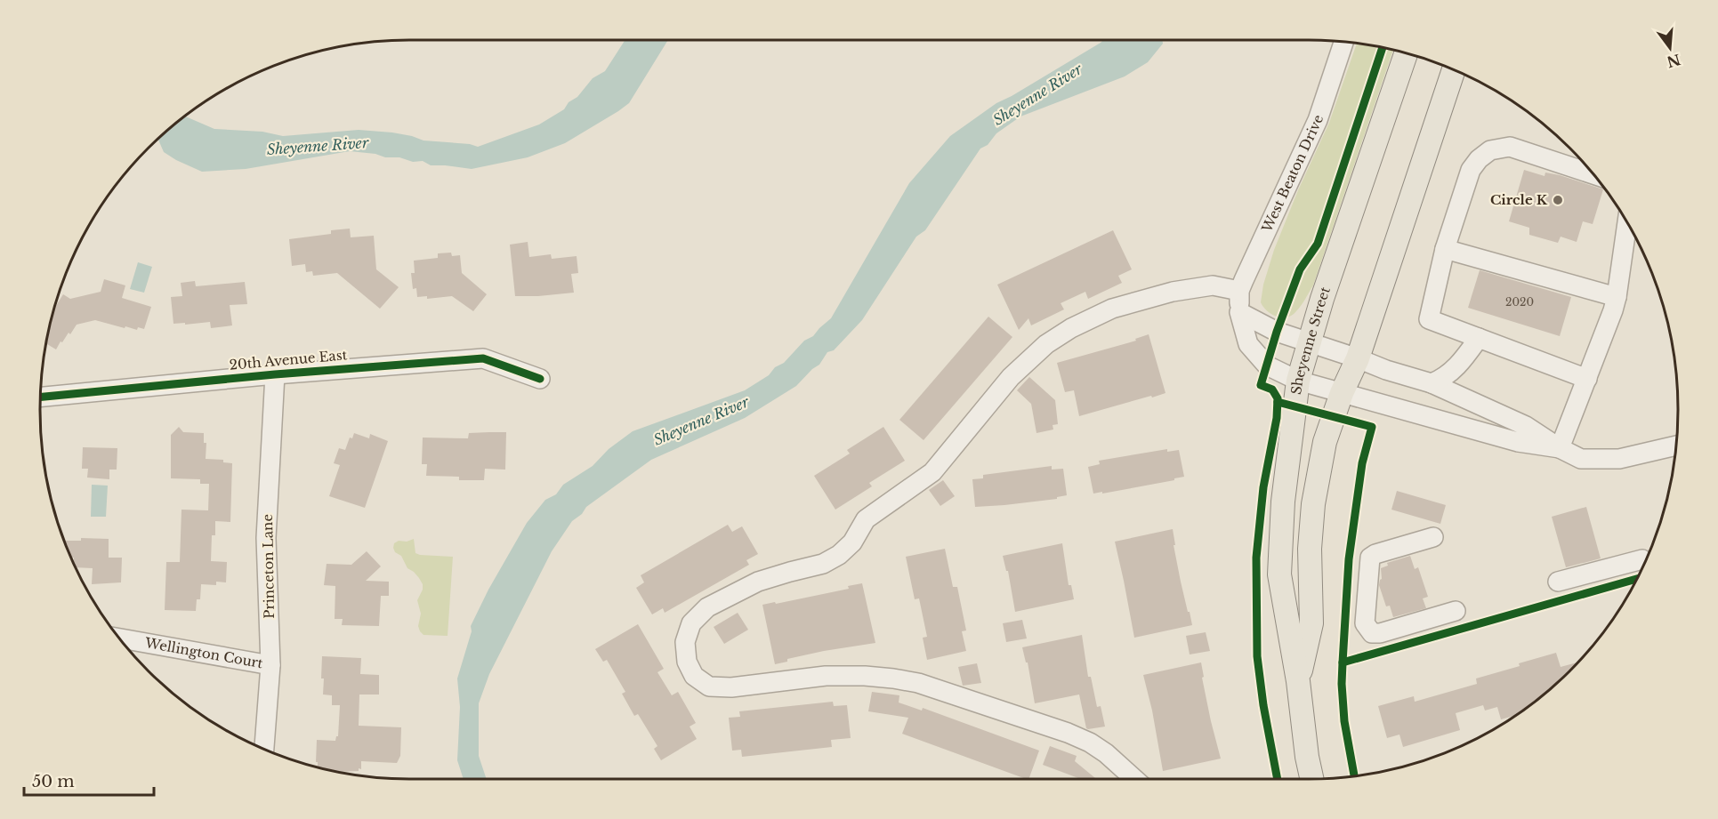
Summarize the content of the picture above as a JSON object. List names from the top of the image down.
{
  "streets": {
    "main road": ["Sheyenne Street"],
    "street": [
      "West Beaton Drive",
      "20th Avenue East",
      "Princeton Lane",
      "Wellington Court"
    ]
  },
  "crossings": [
    ["West Beaton Drive", "Sheyenne Street"],
    ["20th Avenue East", "Princeton Lane"],
    ["Princeton Lane", "Wellington Court"]
  ],
  "water": ["Sheyenne River"],
  "places": ["Circle K"],
  "house_numbers": ["2020"],
  "scale_bar": "50 m",
  "north": "bottom"
}
